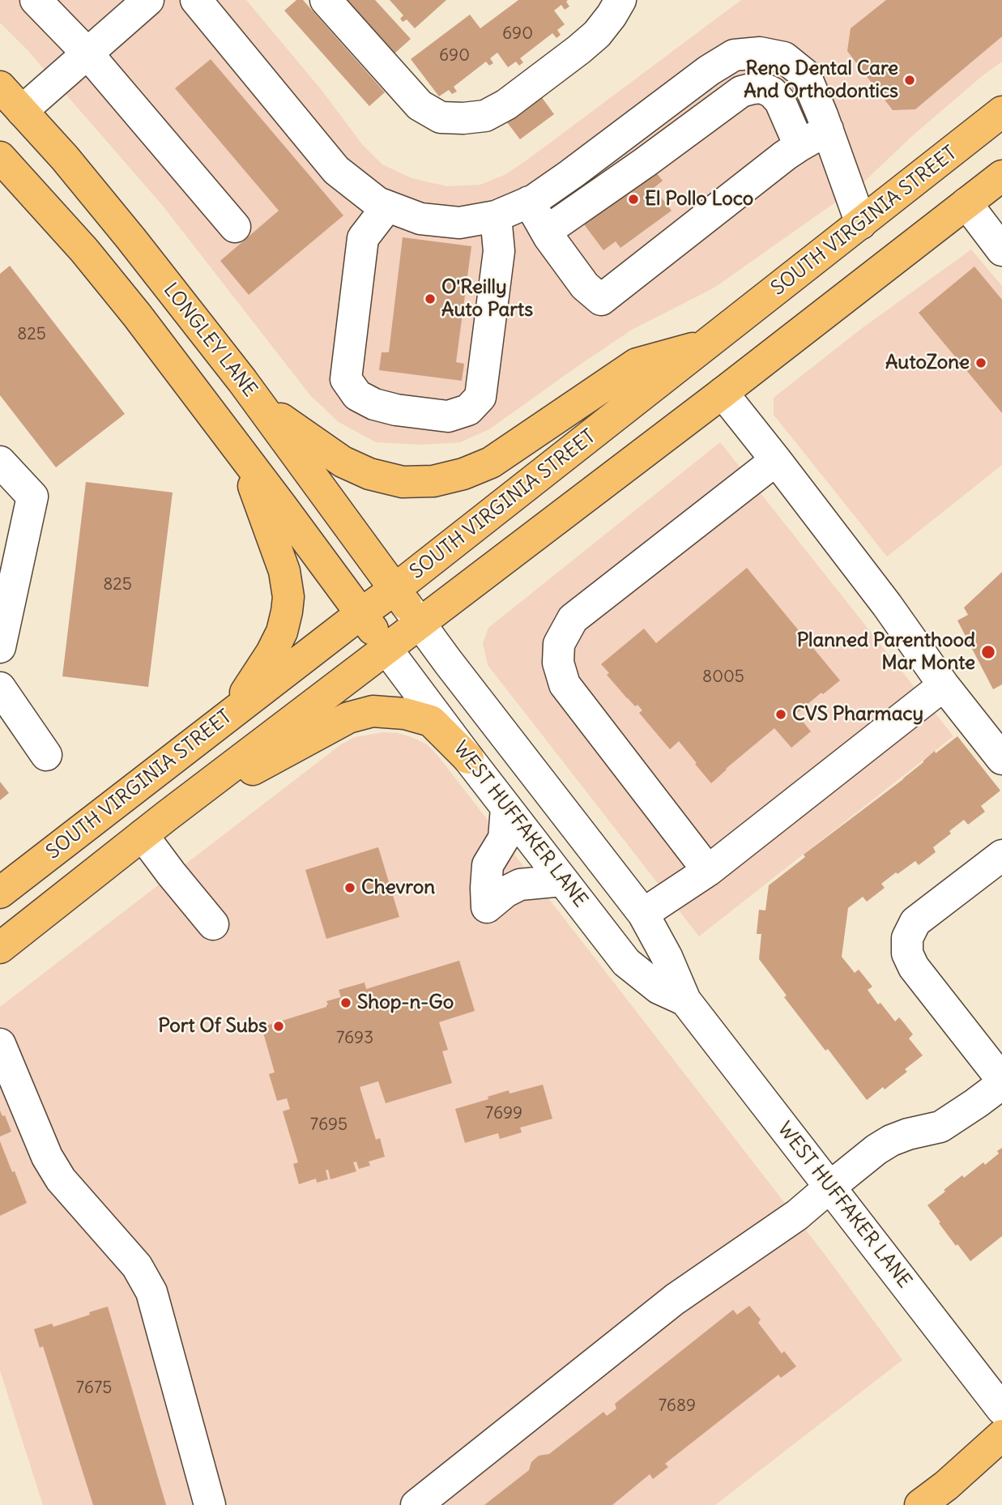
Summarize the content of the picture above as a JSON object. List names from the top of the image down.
{
  "streets": {
    "main road": ["SOUTH VIRGINIA STREET", "LONGLEY LANE"],
    "street": ["WEST HUFFAKER LANE"]
  },
  "crossings": [
    ["SOUTH VIRGINIA STREET", "LONGLEY LANE"],
    ["SOUTH VIRGINIA STREET", "WEST HUFFAKER LANE"],
    ["LONGLEY LANE", "WEST HUFFAKER LANE"]
  ],
  "places": [
    "Reno Dental Care And Orthodontics",
    "El Pollo Loco",
    "O'Reilly Auto Parts",
    "AutoZone",
    "Planned Parenthood Mar Monte",
    "CVS Pharmacy",
    "Chevron",
    "Shop-n-Go",
    "Port Of Subs"
  ],
  "house_numbers": [
    "690",
    "690",
    "825",
    "825",
    "8005",
    "7693",
    "7699",
    "7695",
    "7675",
    "7689"
  ]
}
